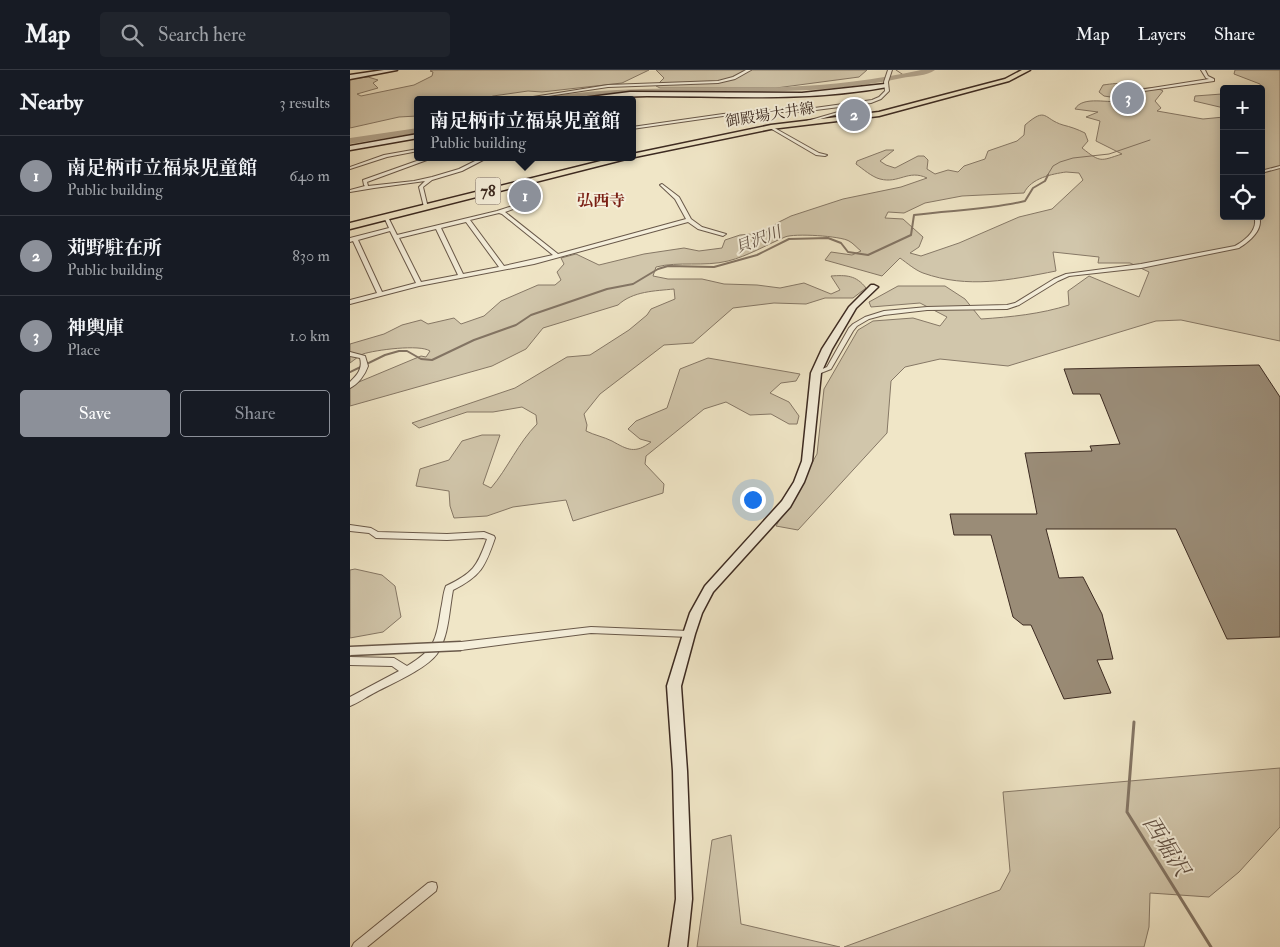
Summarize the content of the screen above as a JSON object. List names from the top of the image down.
{
  "streets": {
    "main road": ["御殿場大井線", "78"]
  },
  "districts": ["弘西寺"],
  "water": ["貝沢川", "西堀沢"],
  "page": {
    "header": "Map",
    "search": "Search here",
    "nav": ["Map", "Layers", "Share"],
    "heading": ["Nearby", "3 results"],
    "pins": ["3", "2", "1"],
    "map_buttons": ["+", "−"],
    "popup": ["南足柄市立福泉児童館", "Public building"],
    "list": [
      {
        "mark": "1",
        "name": "南足柄市立福泉児童館",
        "note": "Public building",
        "value": "640 m"
      },
      {
        "mark": "2",
        "name": "苅野駐在所",
        "note": "Public building",
        "value": "830 m"
      },
      {
        "mark": "3",
        "name": "神輿庫",
        "note": "Place",
        "value": "1.0 km"
      }
    ],
    "buttons": ["Save", "Share"]
  }
}
